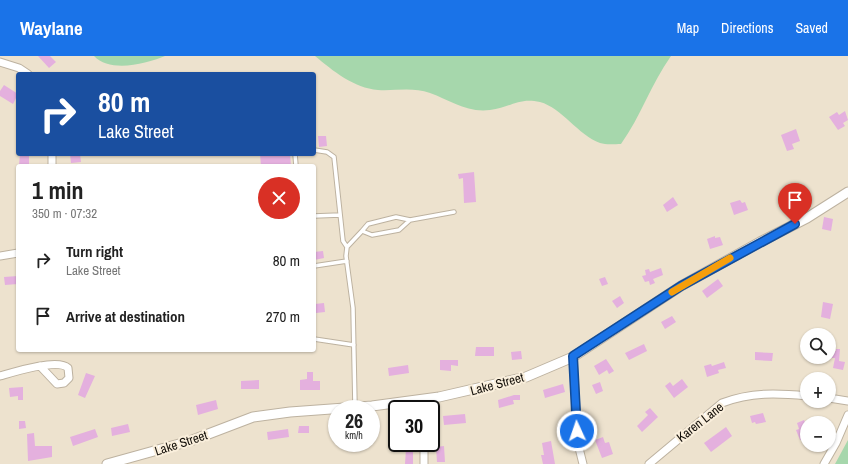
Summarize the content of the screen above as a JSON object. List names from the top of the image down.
{
  "streets": {
    "street": ["Lake Street", "Karen Lane"]
  },
  "page": {
    "header": "Waylane",
    "nav": ["Map", "Directions", "Saved"],
    "turn": ["80 m", "Lake Street"],
    "heading": ["1 min", "350 m · 07:32"],
    "list": [
      {
        "name": "Turn right",
        "note": "Lake Street",
        "value": "80 m"
      },
      {
        "name": "Arrive at destination",
        "value": "270 m"
      }
    ],
    "map_buttons": ["+", "−"],
    "speed": "26 km/h",
    "limit": "30"
  }
}
